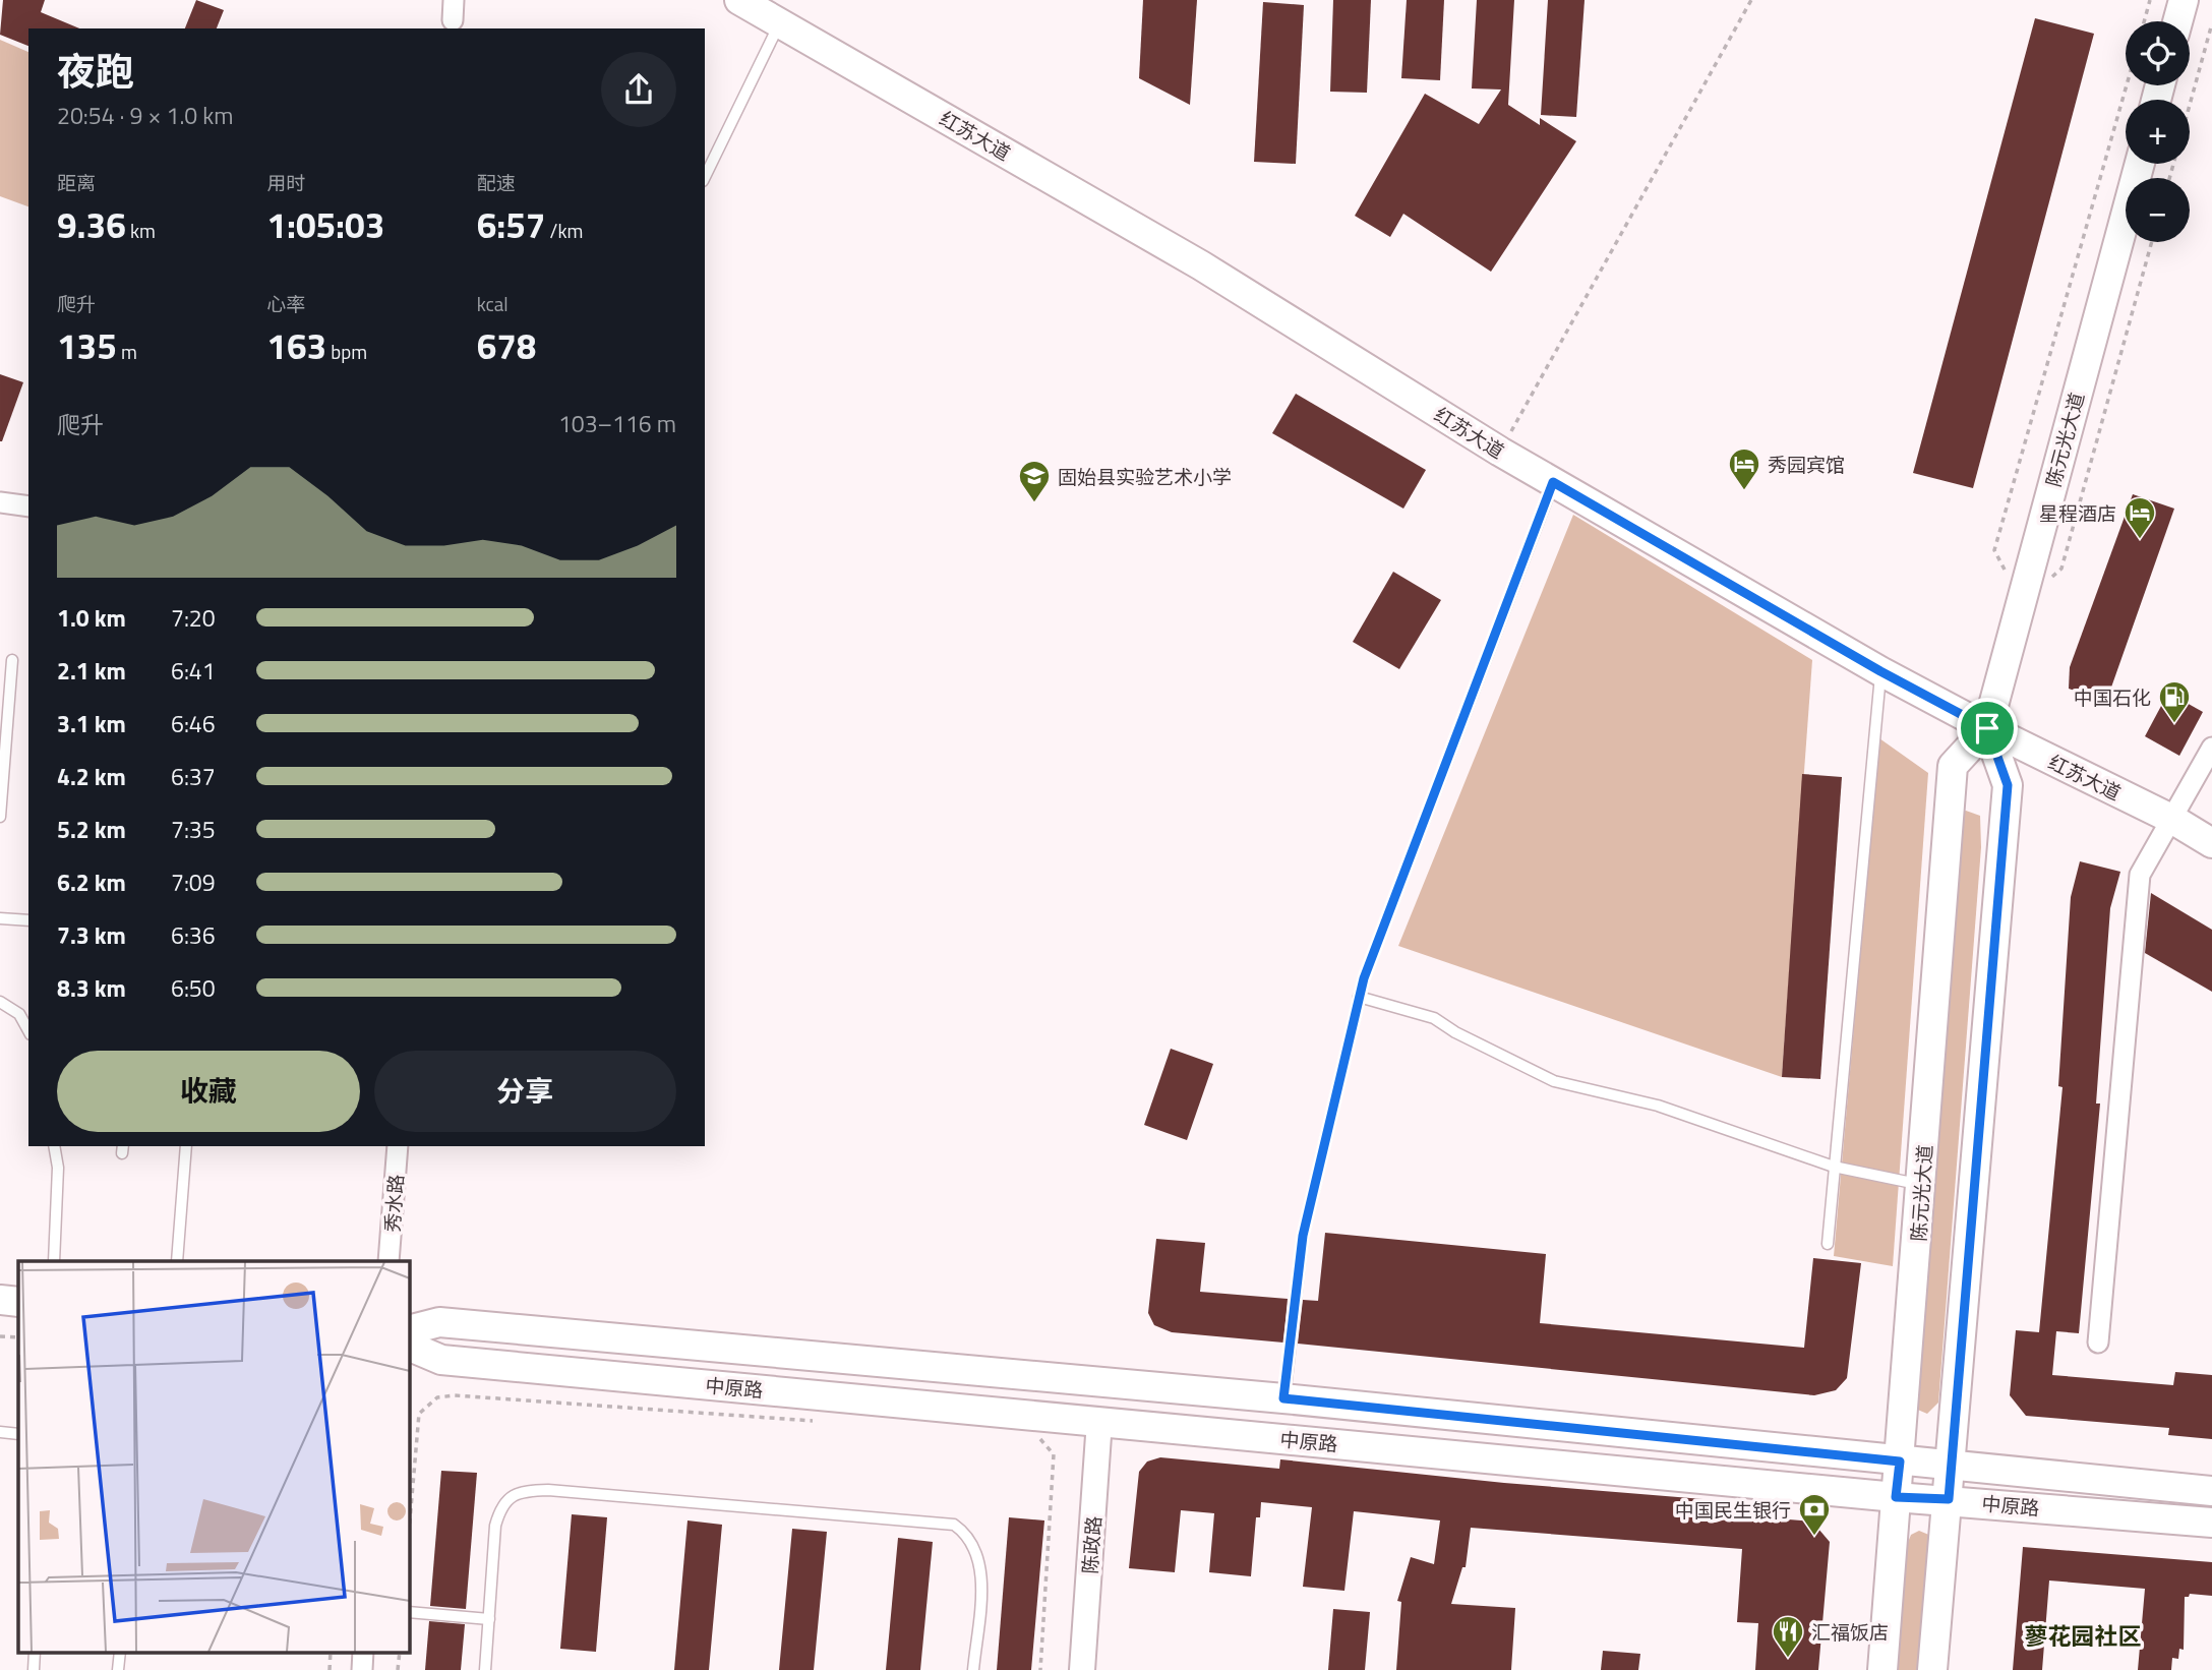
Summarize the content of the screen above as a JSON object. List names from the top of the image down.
{
  "streets": {
    "main road": ["红苏大道", "陈元光大道", "中原路"],
    "street": ["秀水路", "陈政路"]
  },
  "crossings": [
    ["红苏大道", "陈元光大道"],
    ["陈元光大道", "中原路"],
    ["中原路", "陈政路"]
  ],
  "districts": ["蓼花园社区"],
  "places": {
    "hotel": ["秀园宾馆", "星程酒店"],
    "school or university": ["固始县实验艺术小学"],
    "fuel station": ["中国石化"],
    "bank": ["中国民生银行"],
    "restaurant": ["汇福饭店"]
  },
  "page": {
    "map_buttons": ["+", "−"],
    "heading": ["夜跑", "20:54 · 9 × 1.0 km"],
    "stats": [
      ["距离", "9.36 km"],
      ["用时", "1:05:03"],
      ["配速", "6:57 /km"],
      ["爬升", "135 m"],
      ["心率", "163 bpm"],
      ["kcal", "678"]
    ],
    "chart": ["爬升", "103–116 m"],
    "list": [
      {
        "name": "1.0 km",
        "note": "7:20"
      },
      {
        "name": "2.1 km",
        "note": "6:41"
      },
      {
        "name": "3.1 km",
        "note": "6:46"
      },
      {
        "name": "4.2 km",
        "note": "6:37"
      },
      {
        "name": "5.2 km",
        "note": "7:35"
      },
      {
        "name": "6.2 km",
        "note": "7:09"
      },
      {
        "name": "7.3 km",
        "note": "6:36"
      },
      {
        "name": "8.3 km",
        "note": "6:50"
      }
    ],
    "buttons": ["收藏", "分享"]
  }
}
